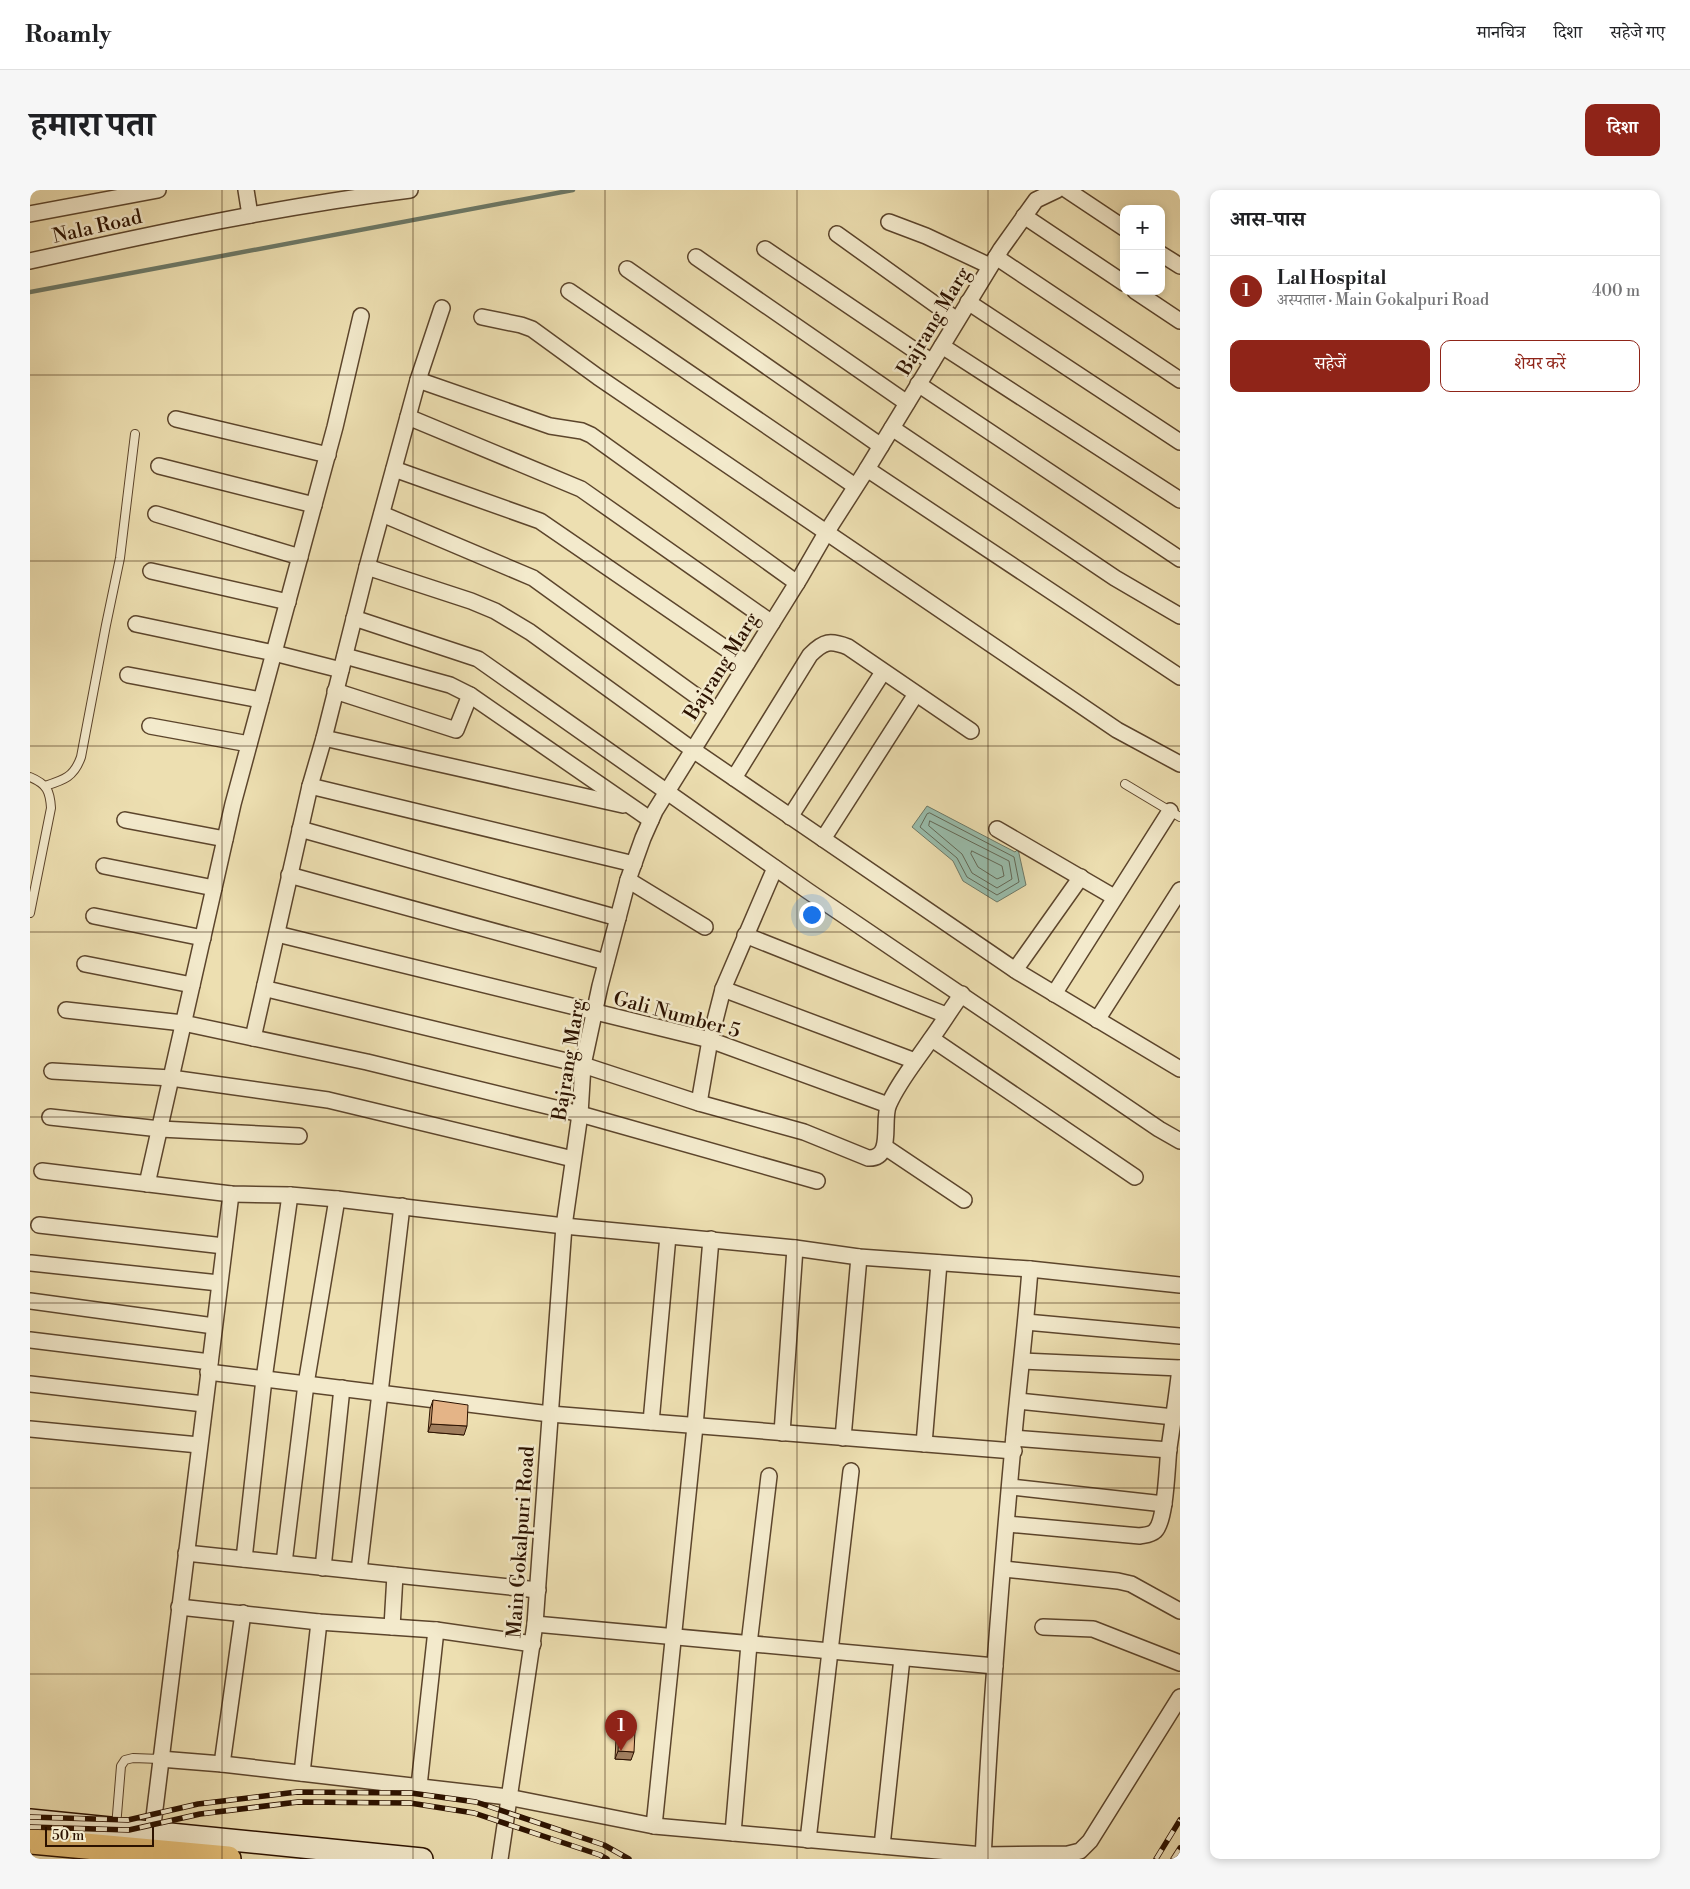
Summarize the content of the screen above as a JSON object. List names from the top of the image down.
{
  "streets": {
    "street": [
      "Nala Road",
      "Bajrang Marg",
      "Gali Number 5",
      "Main Gokalpuri Road"
    ]
  },
  "crossings": [
    ["Bajrang Marg", "Gali Number 5"],
    ["Bajrang Marg", "Main Gokalpuri Road"]
  ],
  "scale_bar": "50 m",
  "page": {
    "header": "Roamly",
    "nav": ["मानचित्र", "दिशा", "सहेजे गए"],
    "title": "हमारा पता",
    "buttons": [
      "दिशा",
      ["सहेजें", "शेयर करें"]
    ],
    "heading": "आस-पास",
    "map_buttons": ["+", "−"],
    "list": [
      {
        "mark": "1",
        "name": "Lal Hospital",
        "note": "अस्पताल · Main Gokalpuri Road",
        "value": "400 m"
      }
    ],
    "pins": "1",
    "scale": "50 m"
  }
}
